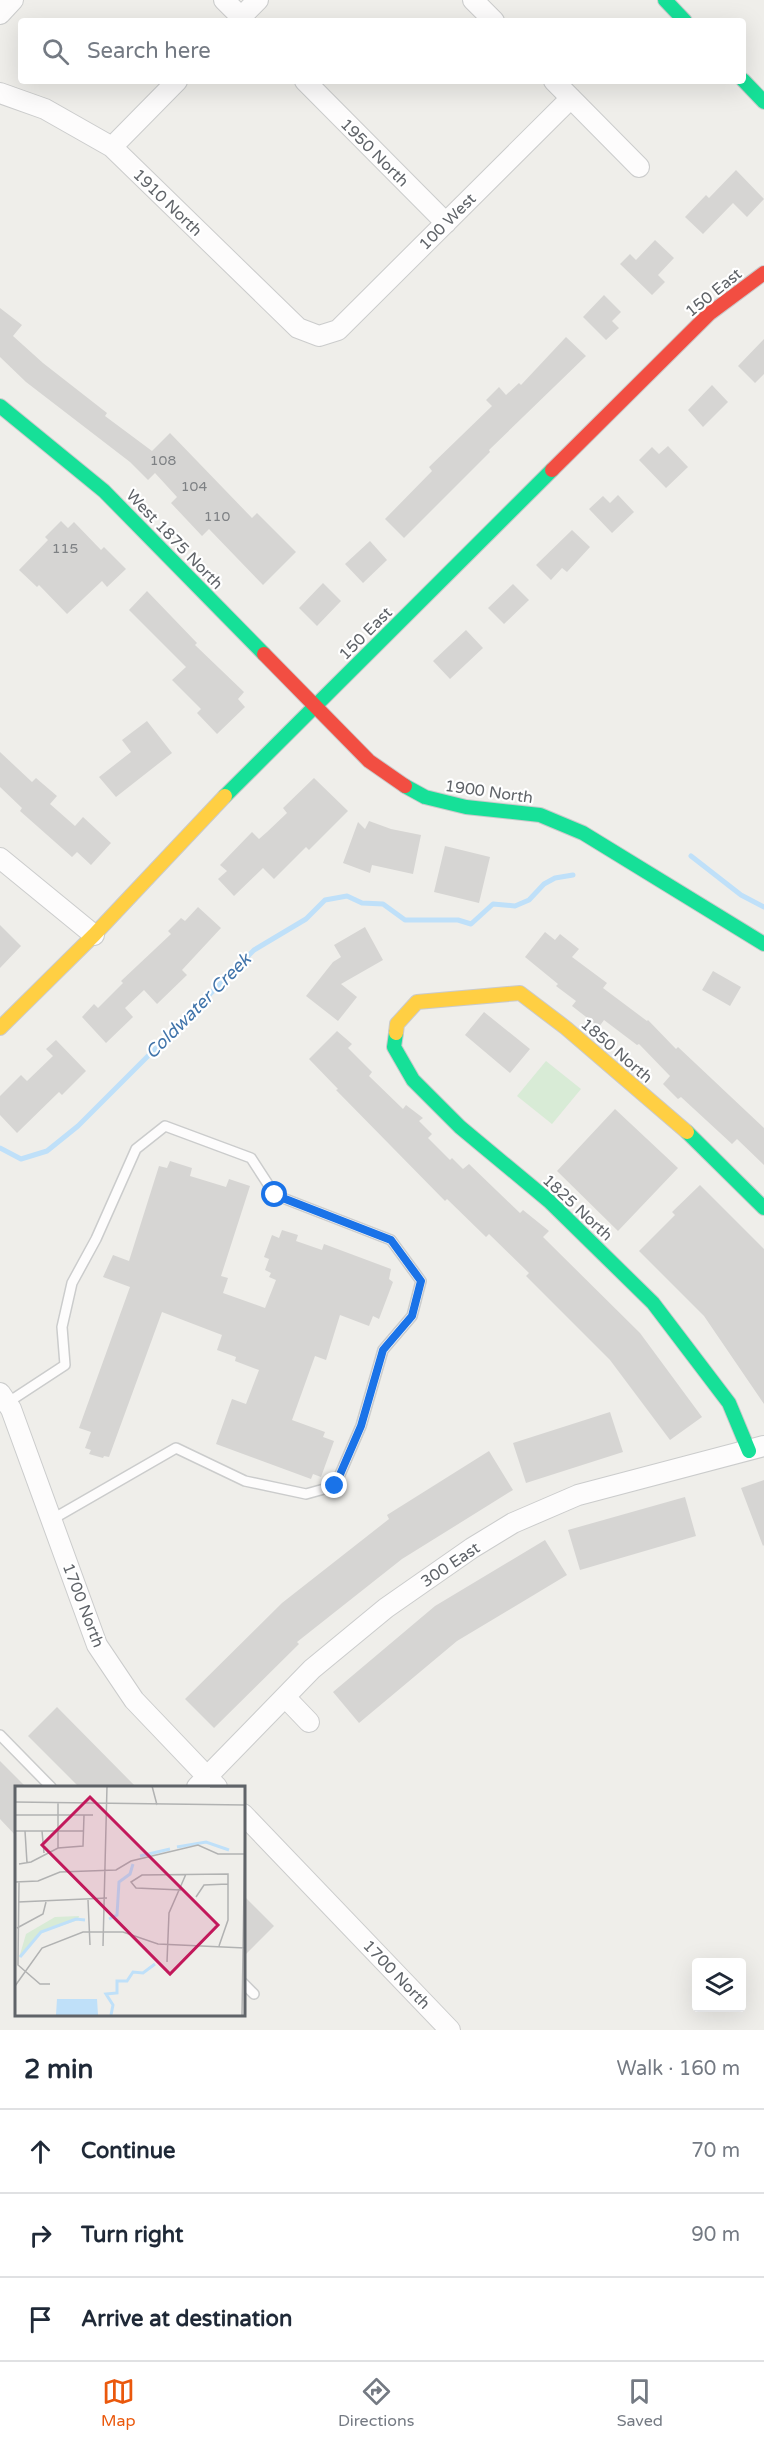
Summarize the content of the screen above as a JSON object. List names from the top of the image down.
{
  "streets": {
    "street": [
      "1950 North",
      "1910 North",
      "100 West",
      "150 East",
      "West 1875 North",
      "1900 North",
      "1850 North",
      "1825 North",
      "300 East",
      "1700 North"
    ]
  },
  "crossings": [
    ["1950 North", "100 West"],
    ["1910 North", "100 West"],
    ["150 East", "West 1875 North"],
    ["150 East", "1900 North"],
    ["West 1875 North", "1900 North"],
    ["1850 North", "1825 North"],
    ["1825 North", "300 East"],
    ["300 East", "1700 North"]
  ],
  "water": ["Coldwater Creek"],
  "house_numbers": [
    "108",
    "104",
    "110",
    "115"
  ],
  "page": {
    "search": "Search here",
    "heading": ["2 min", "Walk · 160 m"],
    "list": [
      ["Continue", "70 m"],
      ["Turn right", "90 m"],
      "Arrive at destination"
    ],
    "nav": ["Map", "Directions", "Saved"]
  }
}
